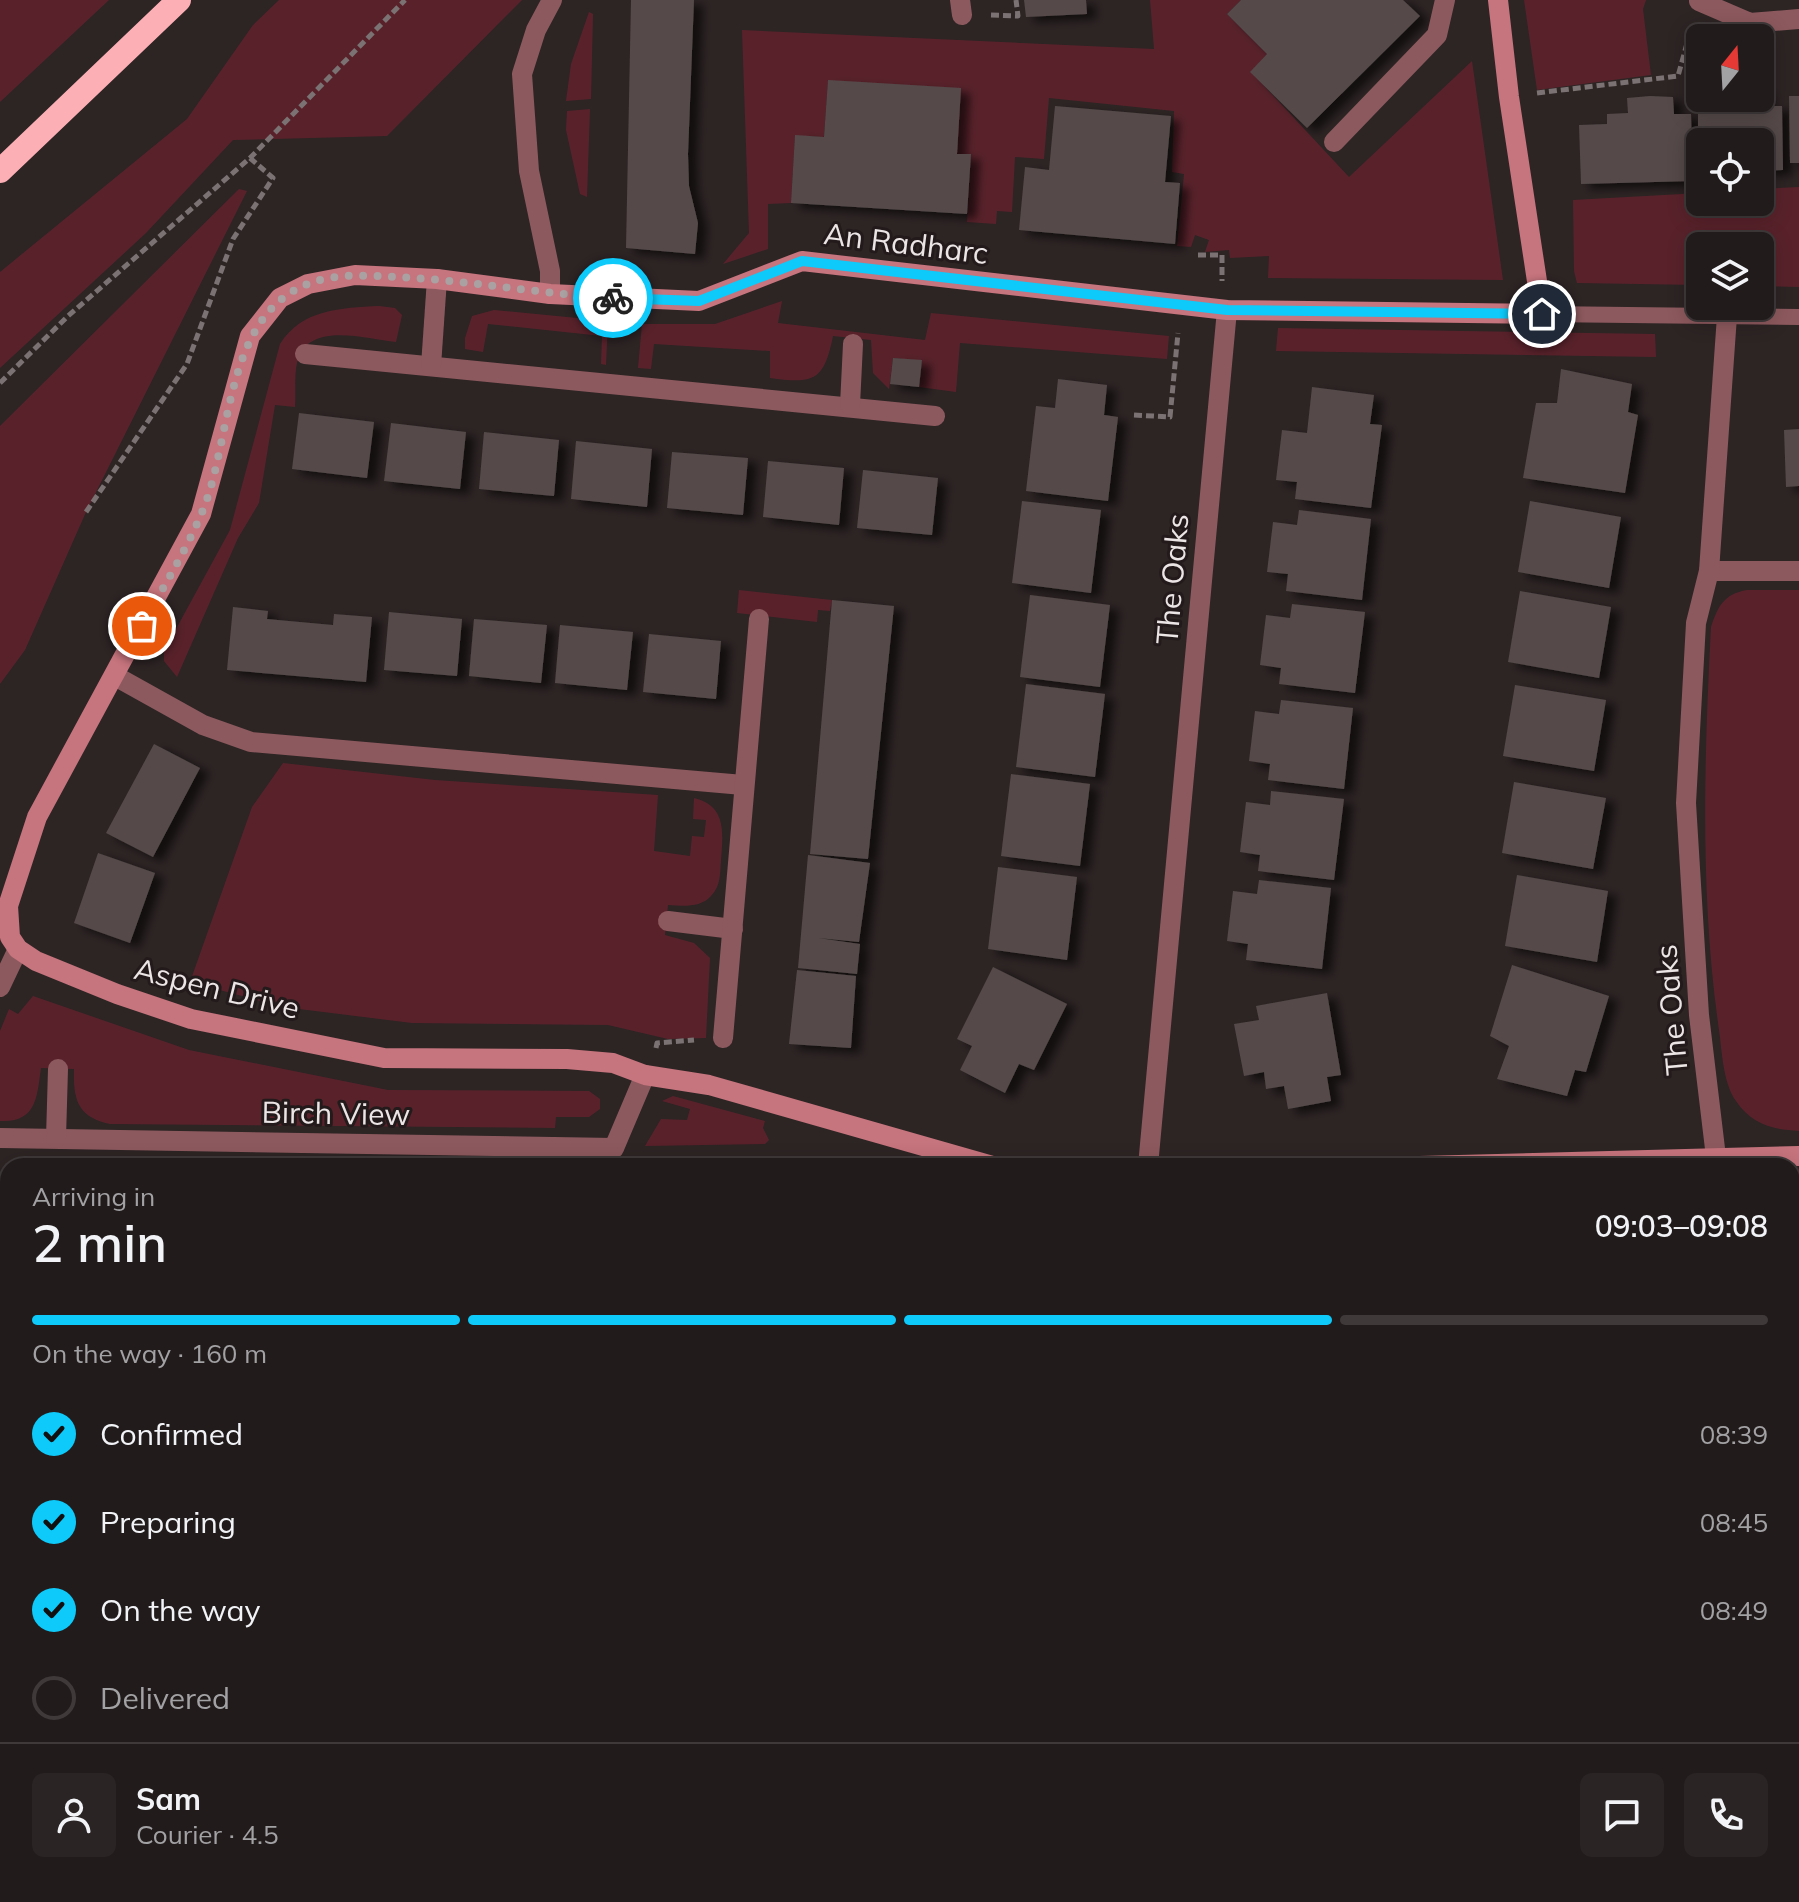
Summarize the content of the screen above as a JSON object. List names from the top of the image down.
{
  "streets": {
    "street": [
      "An Radharc",
      "The Oaks",
      "Aspen Drive",
      "Birch View"
    ]
  },
  "crossings": [
    ["An Radharc", "The Oaks"],
    ["Aspen Drive", "Birch View"]
  ],
  "north": "top",
  "page": {
    "heading": ["2 min", "Arriving in", "09:03–09:08"],
    "panel": ["Sam", "Courier · 4.5"],
    "bar": "On the way · 160 m",
    "list": [
      ["Confirmed", "08:39"],
      ["Preparing", "08:45"],
      ["On the way", "08:49"],
      "Delivered"
    ]
  }
}
